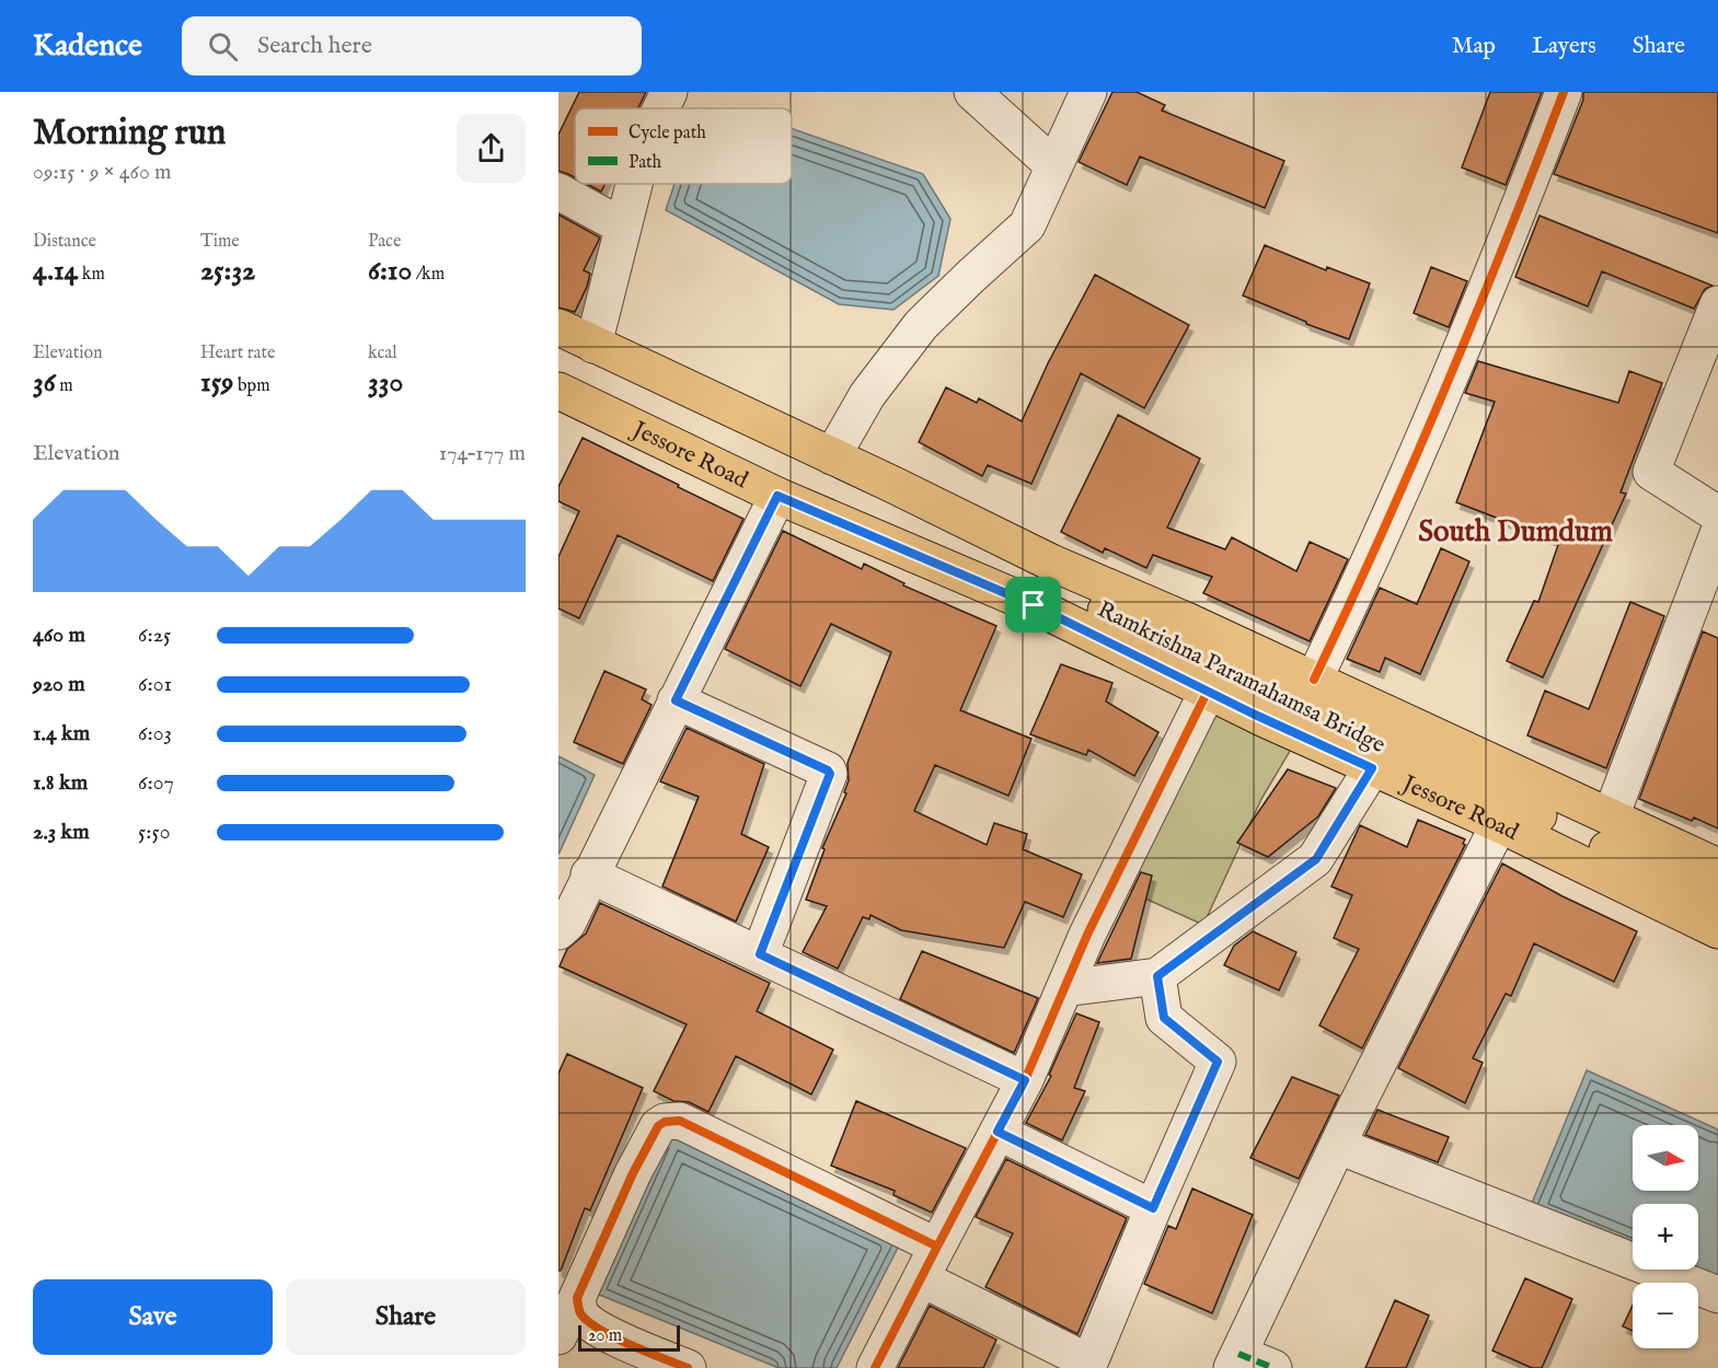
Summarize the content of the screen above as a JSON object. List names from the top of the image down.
{
  "streets": {
    "main road": ["Jessore Road", "Ramkrishna Paramahamsa Bridge"]
  },
  "districts": ["South Dumdum"],
  "legend": ["Cycle path", "Path"],
  "scale_bar": "20 m",
  "north": "right",
  "page": {
    "header": "Kadence",
    "search": "Search here",
    "nav": ["Map", "Layers", "Share"],
    "heading": ["Morning run", "09:15 · 9 × 460 m"],
    "stats": [
      ["Distance", "4.14 km"],
      ["Time", "25:32"],
      ["Pace", "6:10 /km"],
      ["Elevation", "36 m"],
      ["Heart rate", "159 bpm"],
      ["kcal", "330"]
    ],
    "chart": ["Elevation", "174–177 m"],
    "list": [
      {
        "name": "460 m",
        "note": "6:25"
      },
      {
        "name": "920 m",
        "note": "6:01"
      },
      {
        "name": "1.4 km",
        "note": "6:03"
      },
      {
        "name": "1.8 km",
        "note": "6:07"
      },
      {
        "name": "2.3 km",
        "note": "5:50"
      }
    ],
    "map_buttons": ["+", "−"],
    "buttons": ["Save", "Share"],
    "scale": "20 m"
  }
}
